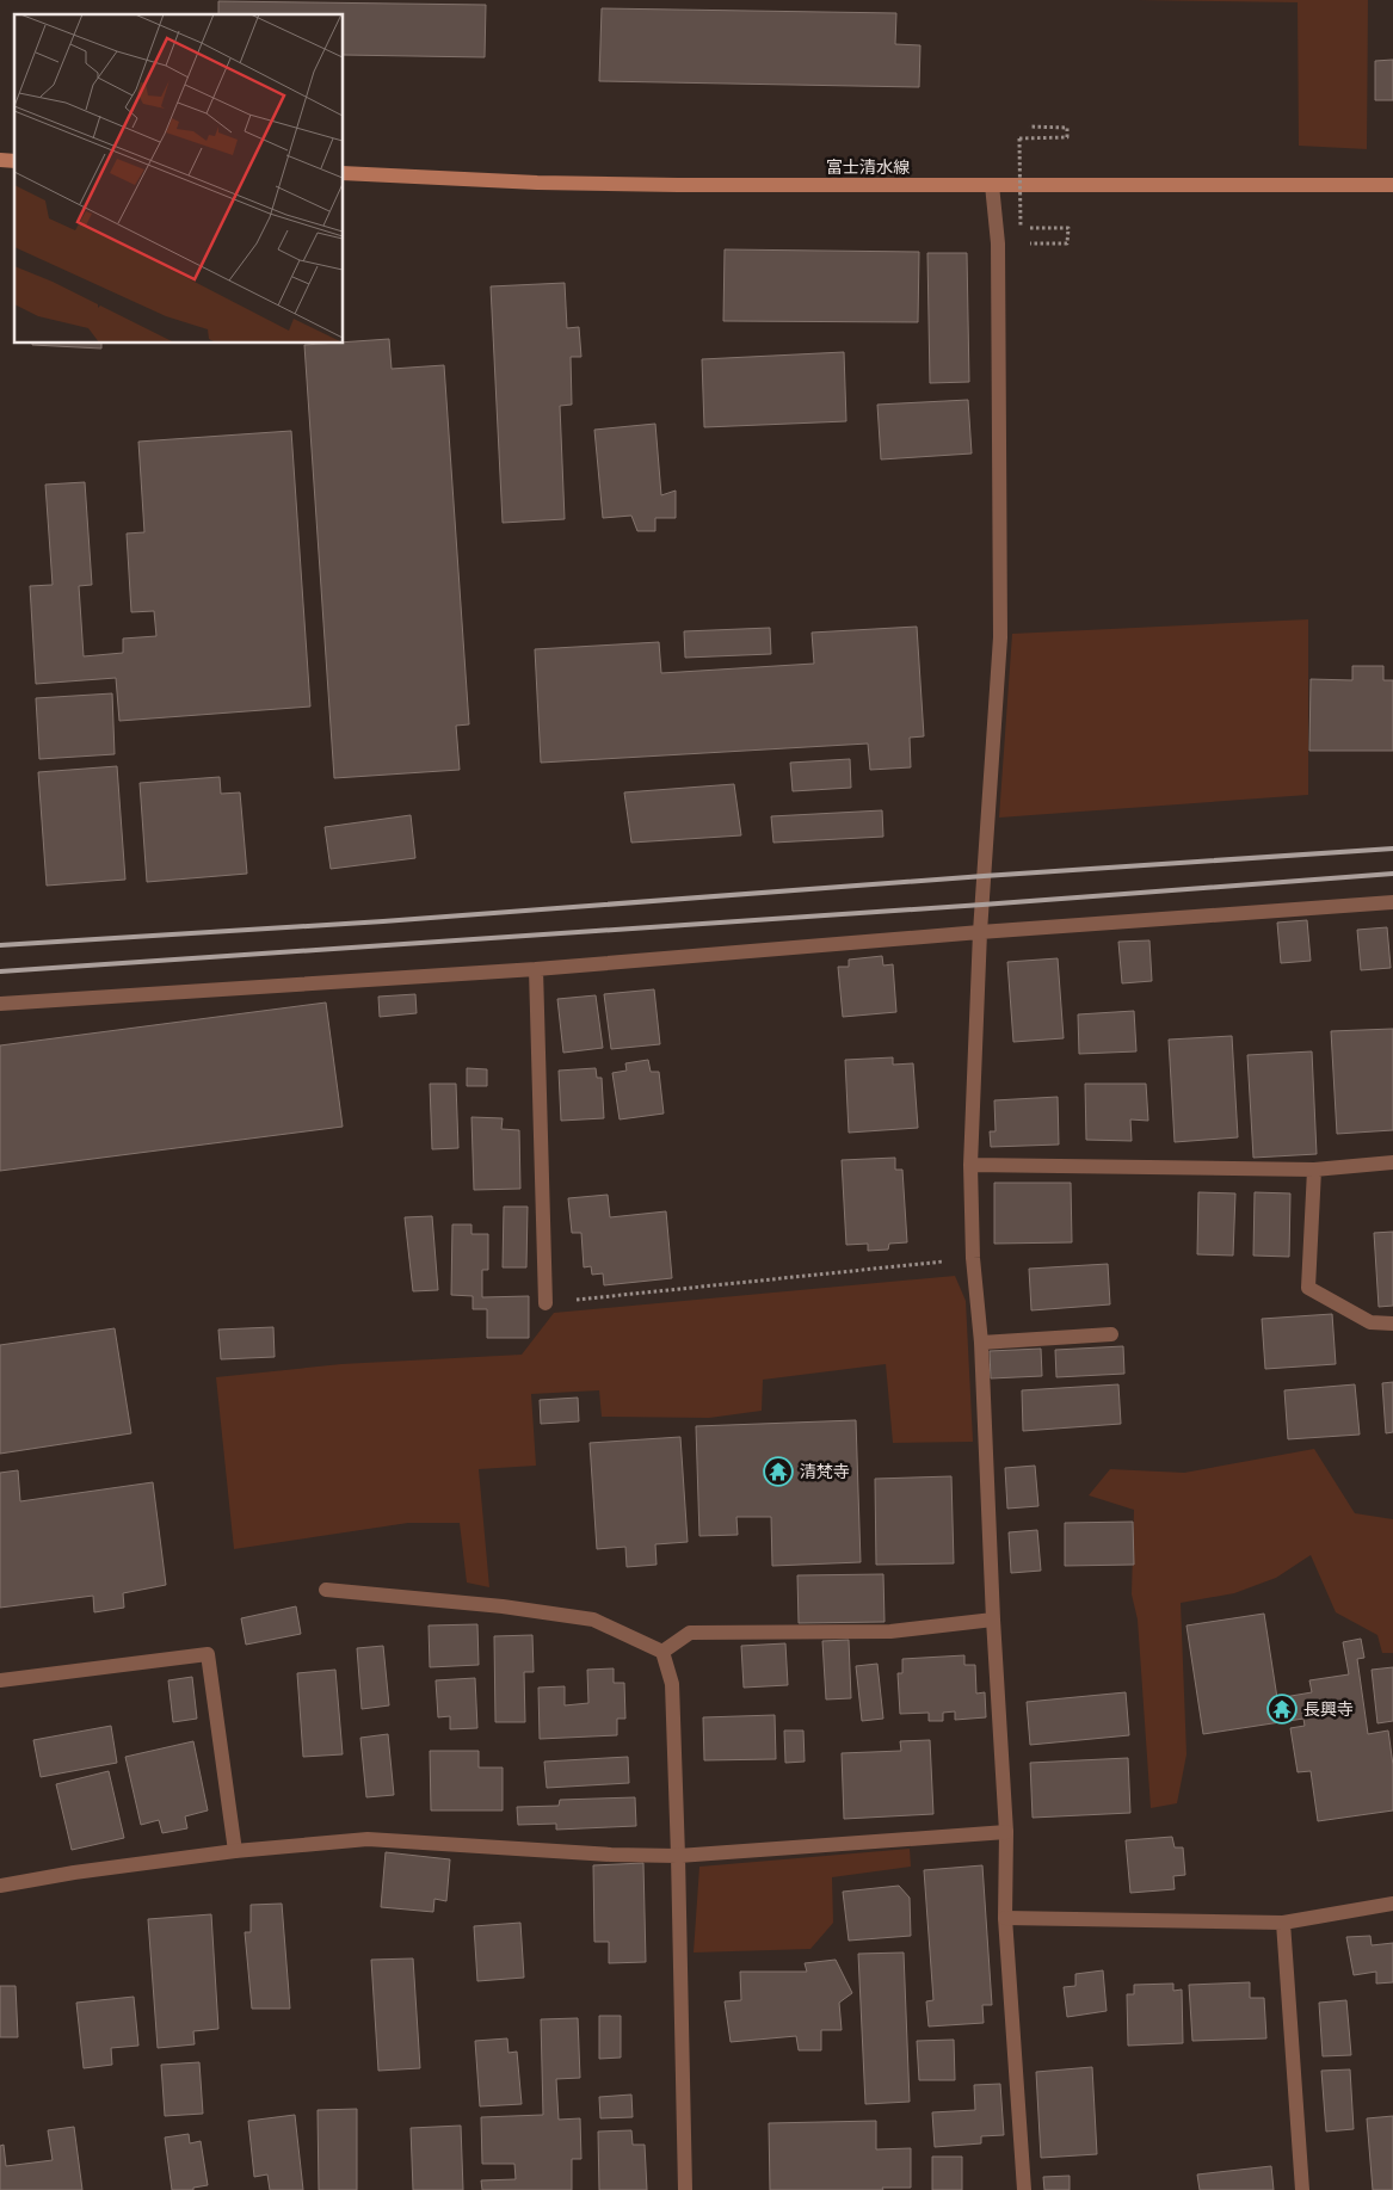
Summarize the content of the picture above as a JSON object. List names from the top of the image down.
{
  "streets": {
    "main road": ["富士清水線"]
  },
  "places": {
    "temple": ["清梵寺", "長興寺"]
  }
}
